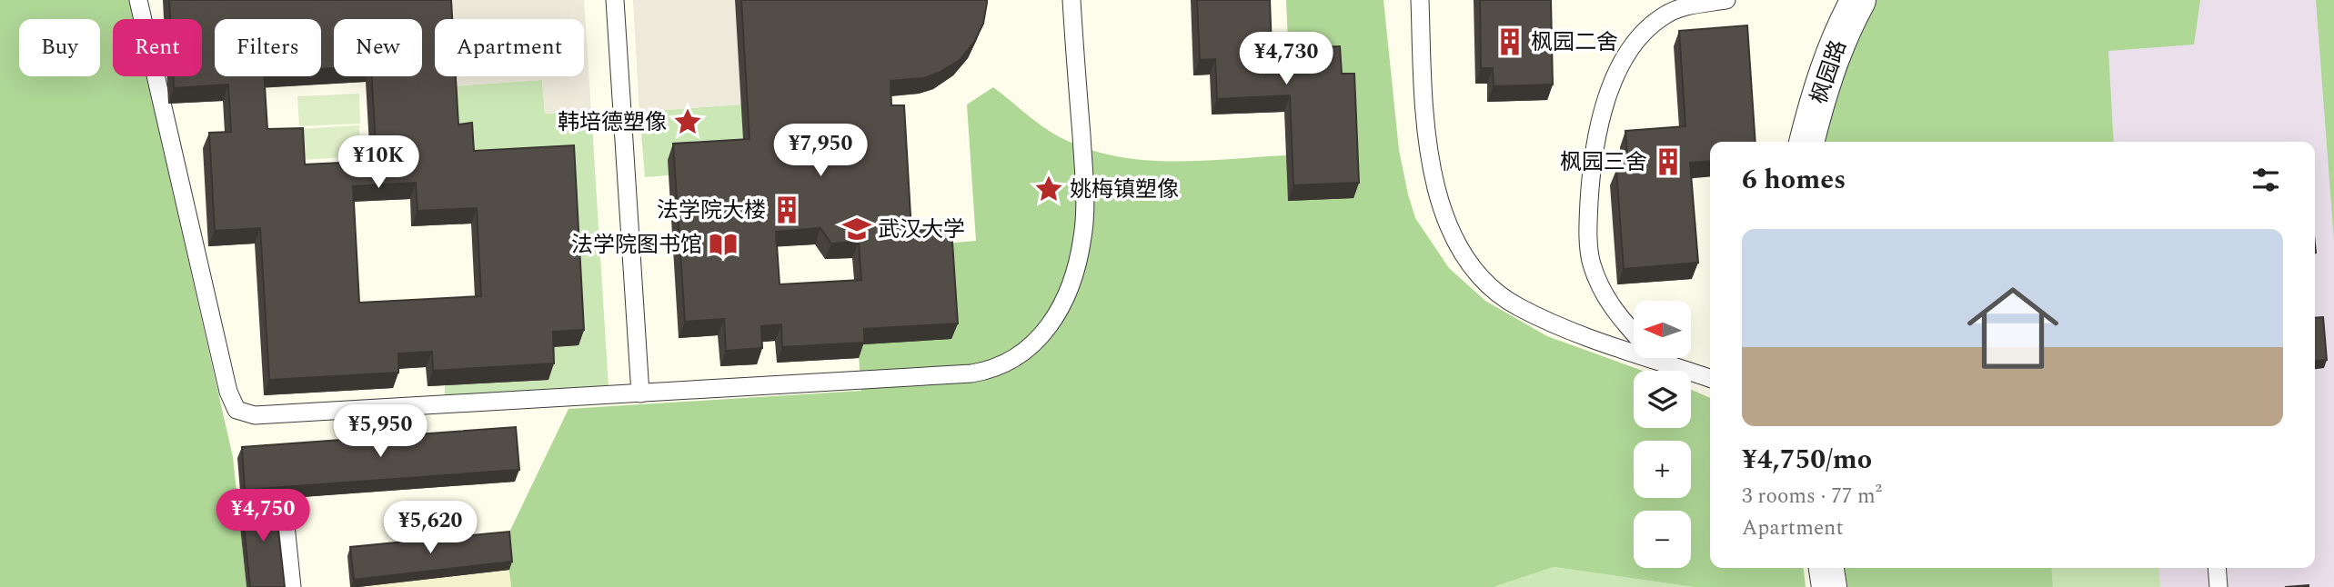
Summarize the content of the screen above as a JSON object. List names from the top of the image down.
{
  "streets": {
    "street": ["枫园路"]
  },
  "places": {
    "building": ["枫园二舍", "枫园三舍", "法学院大楼"],
    "place": ["韩培德塑像", "姚梅镇塑像"],
    "school or university": ["武汉大学"],
    "library": ["法学院图书馆"]
  },
  "north": "left",
  "page": {
    "chip": [
      "Buy",
      "Rent",
      "Filters",
      "New",
      "Apartment"
    ],
    "price": [
      "¥4,730",
      "¥7,950",
      "¥10K",
      "¥5,950",
      "¥4,750",
      "¥5,620"
    ],
    "heading": "6 homes",
    "list": [
      {
        "name": "¥4,750/mo",
        "note": "3 rooms · 77 m² · Apartment"
      }
    ],
    "map_buttons": ["+", "−"]
  }
}
